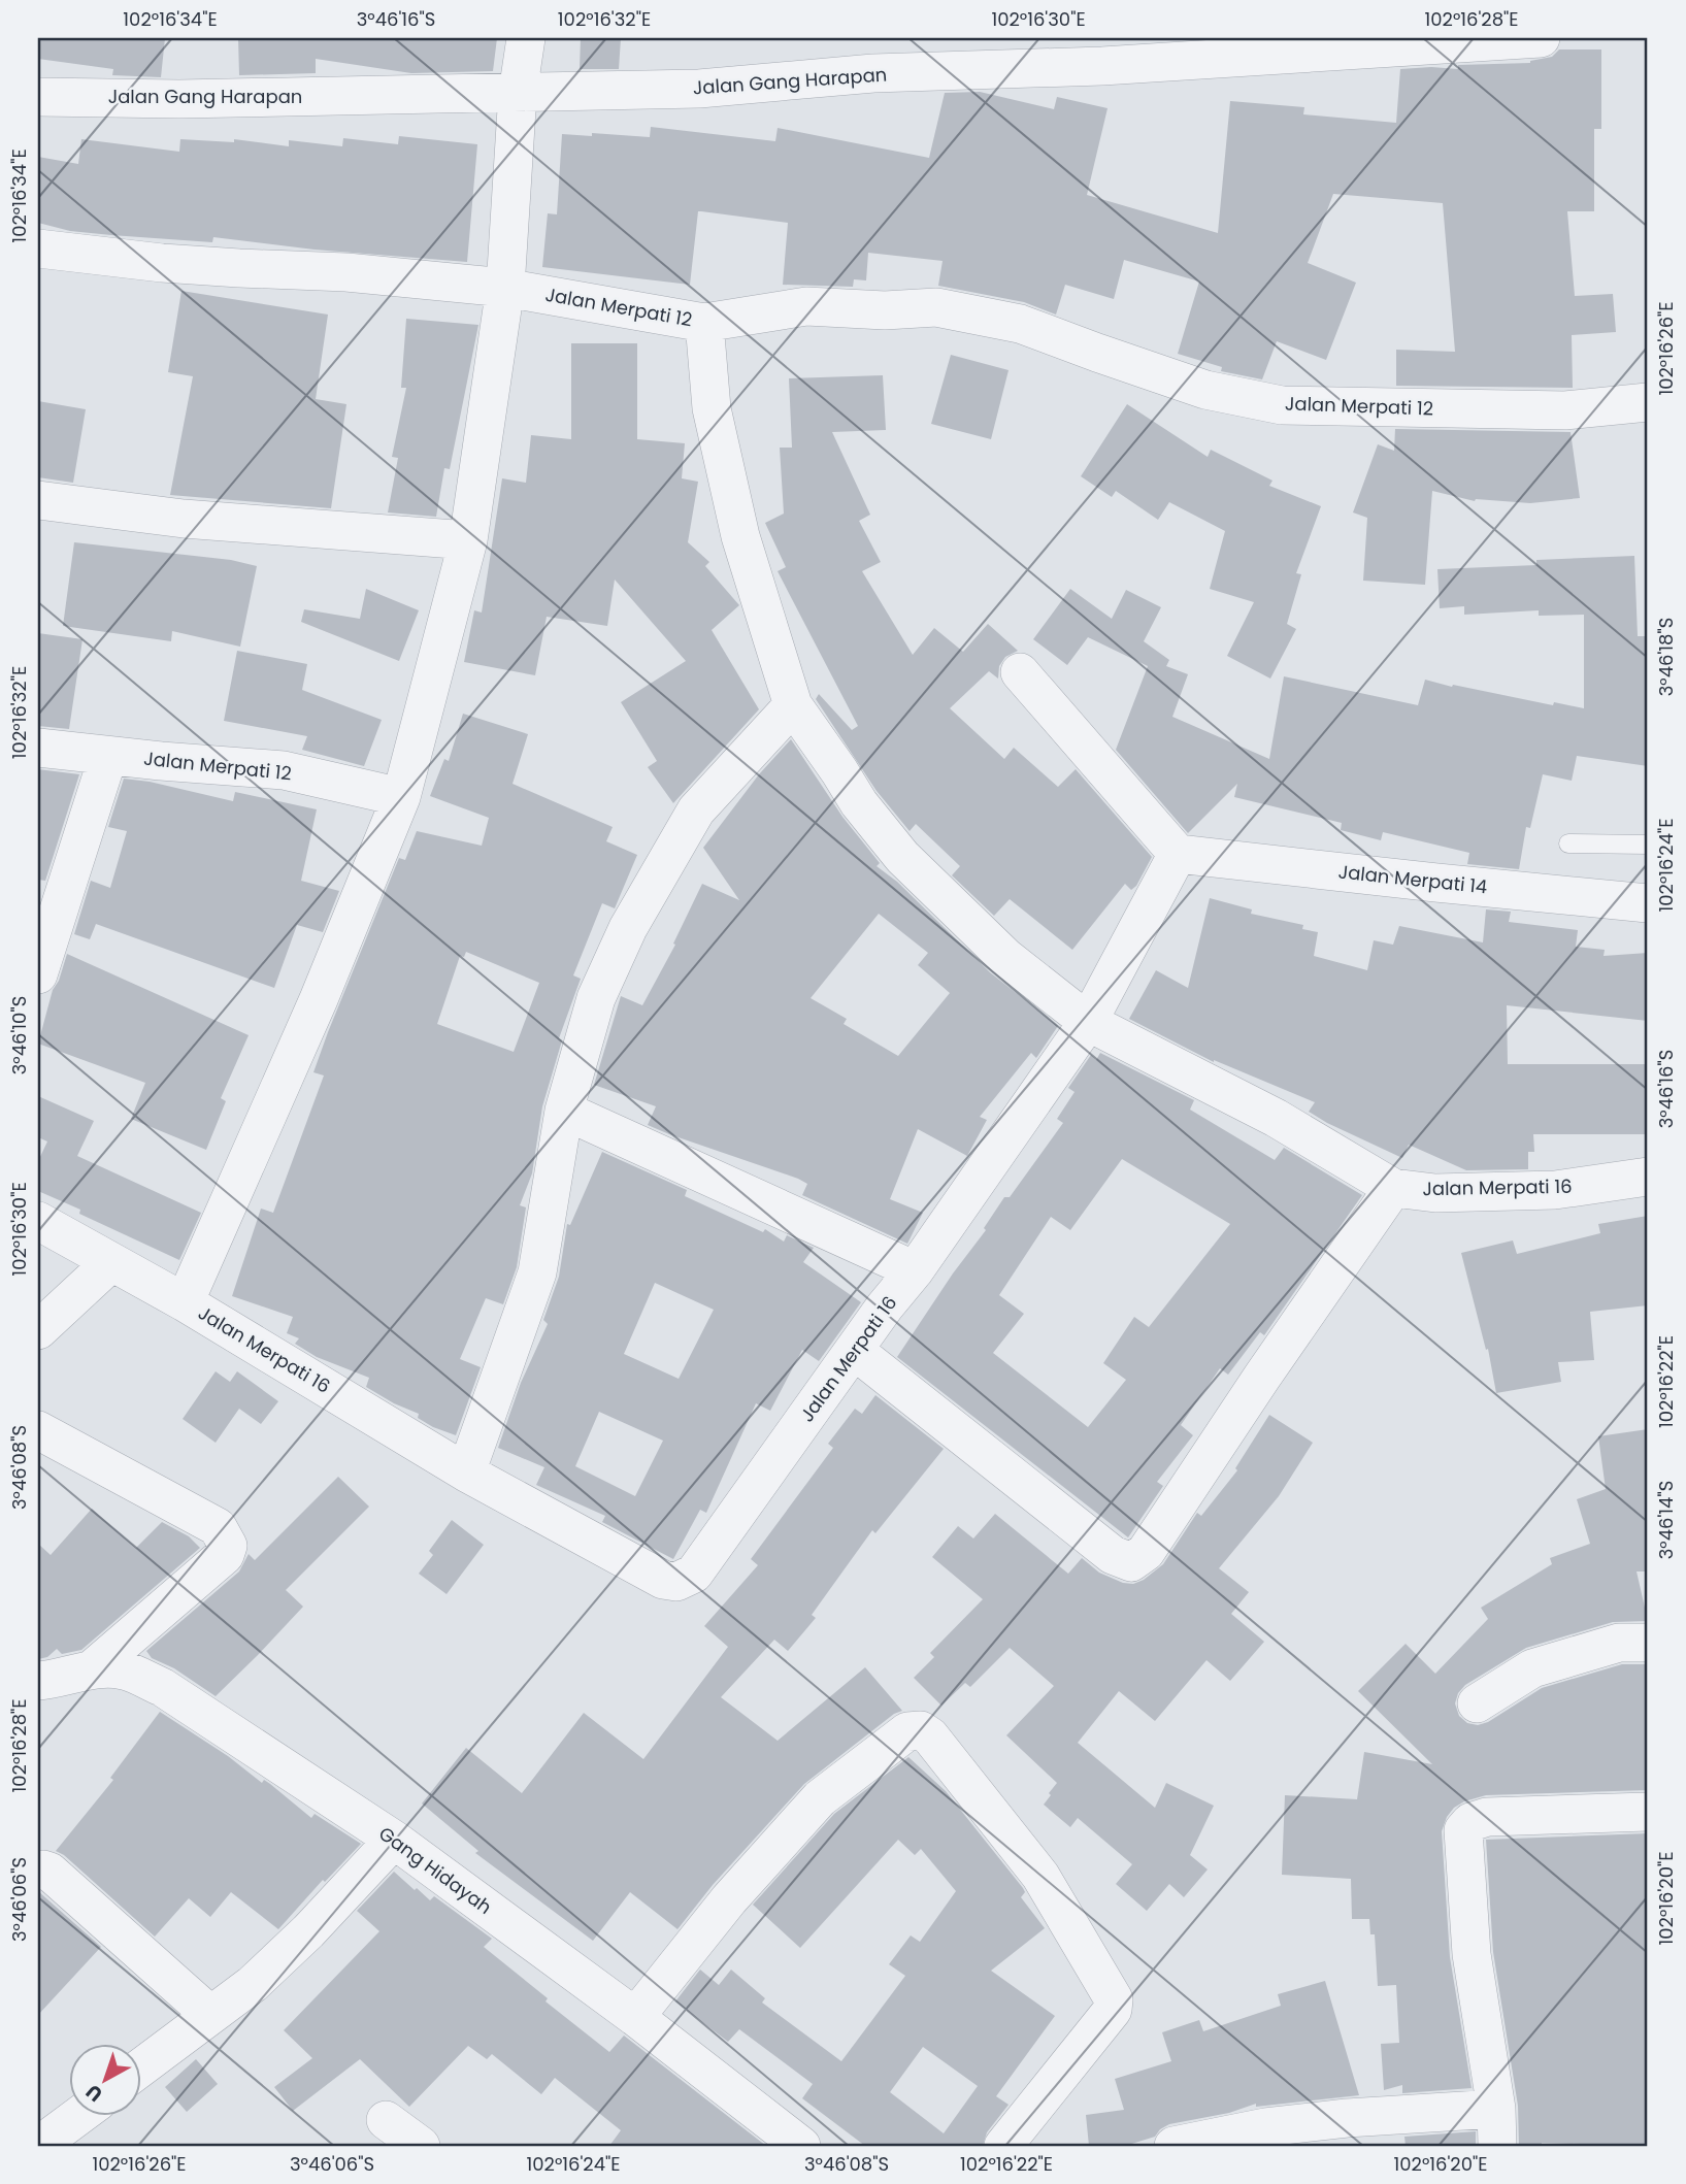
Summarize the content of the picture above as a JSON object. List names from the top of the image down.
{
  "streets": {
    "street": [
      "Jalan Gang Harapan",
      "Jalan Merpati 12",
      "Jalan Merpati 14",
      "Jalan Merpati 16",
      "Gang Hidayah"
    ]
  },
  "north": "bottom left",
  "coordinates": [
    "102°16'34\"E",
    "3°46'16\"S",
    "102°16'32\"E",
    "102°16'30\"E",
    "102°16'28\"E",
    "102°16'26\"E",
    "3°46'18\"S",
    "102°16'24\"E",
    "3°46'10\"S",
    "102°16'22\"E",
    "3°46'08\"S",
    "3°46'14\"S",
    "102°16'20\"E",
    "3°46'06\"S"
  ]
}
